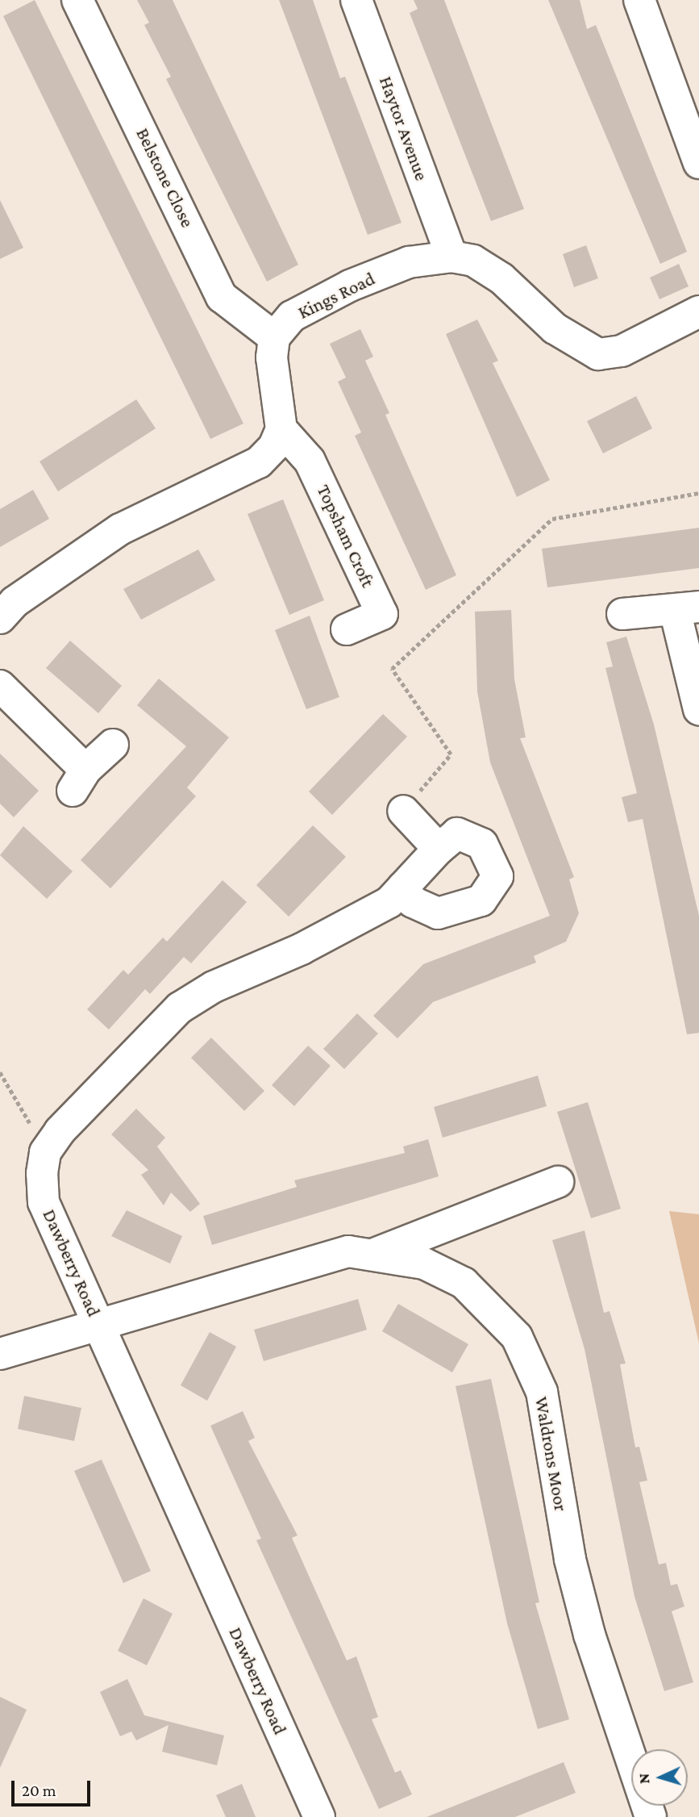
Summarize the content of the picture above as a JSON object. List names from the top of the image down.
{
  "streets": {
    "street": [
      "Haytor Avenue",
      "Belstone Close",
      "Kings Road",
      "Topsham Croft",
      "Dawberry Road",
      "Waldrons Moor"
    ]
  },
  "crossings": [
    ["Haytor Avenue", "Kings Road"],
    ["Belstone Close", "Kings Road"],
    ["Dawberry Road", "Waldrons Moor"]
  ],
  "scale_bar": "20 m",
  "north": "left"
}
